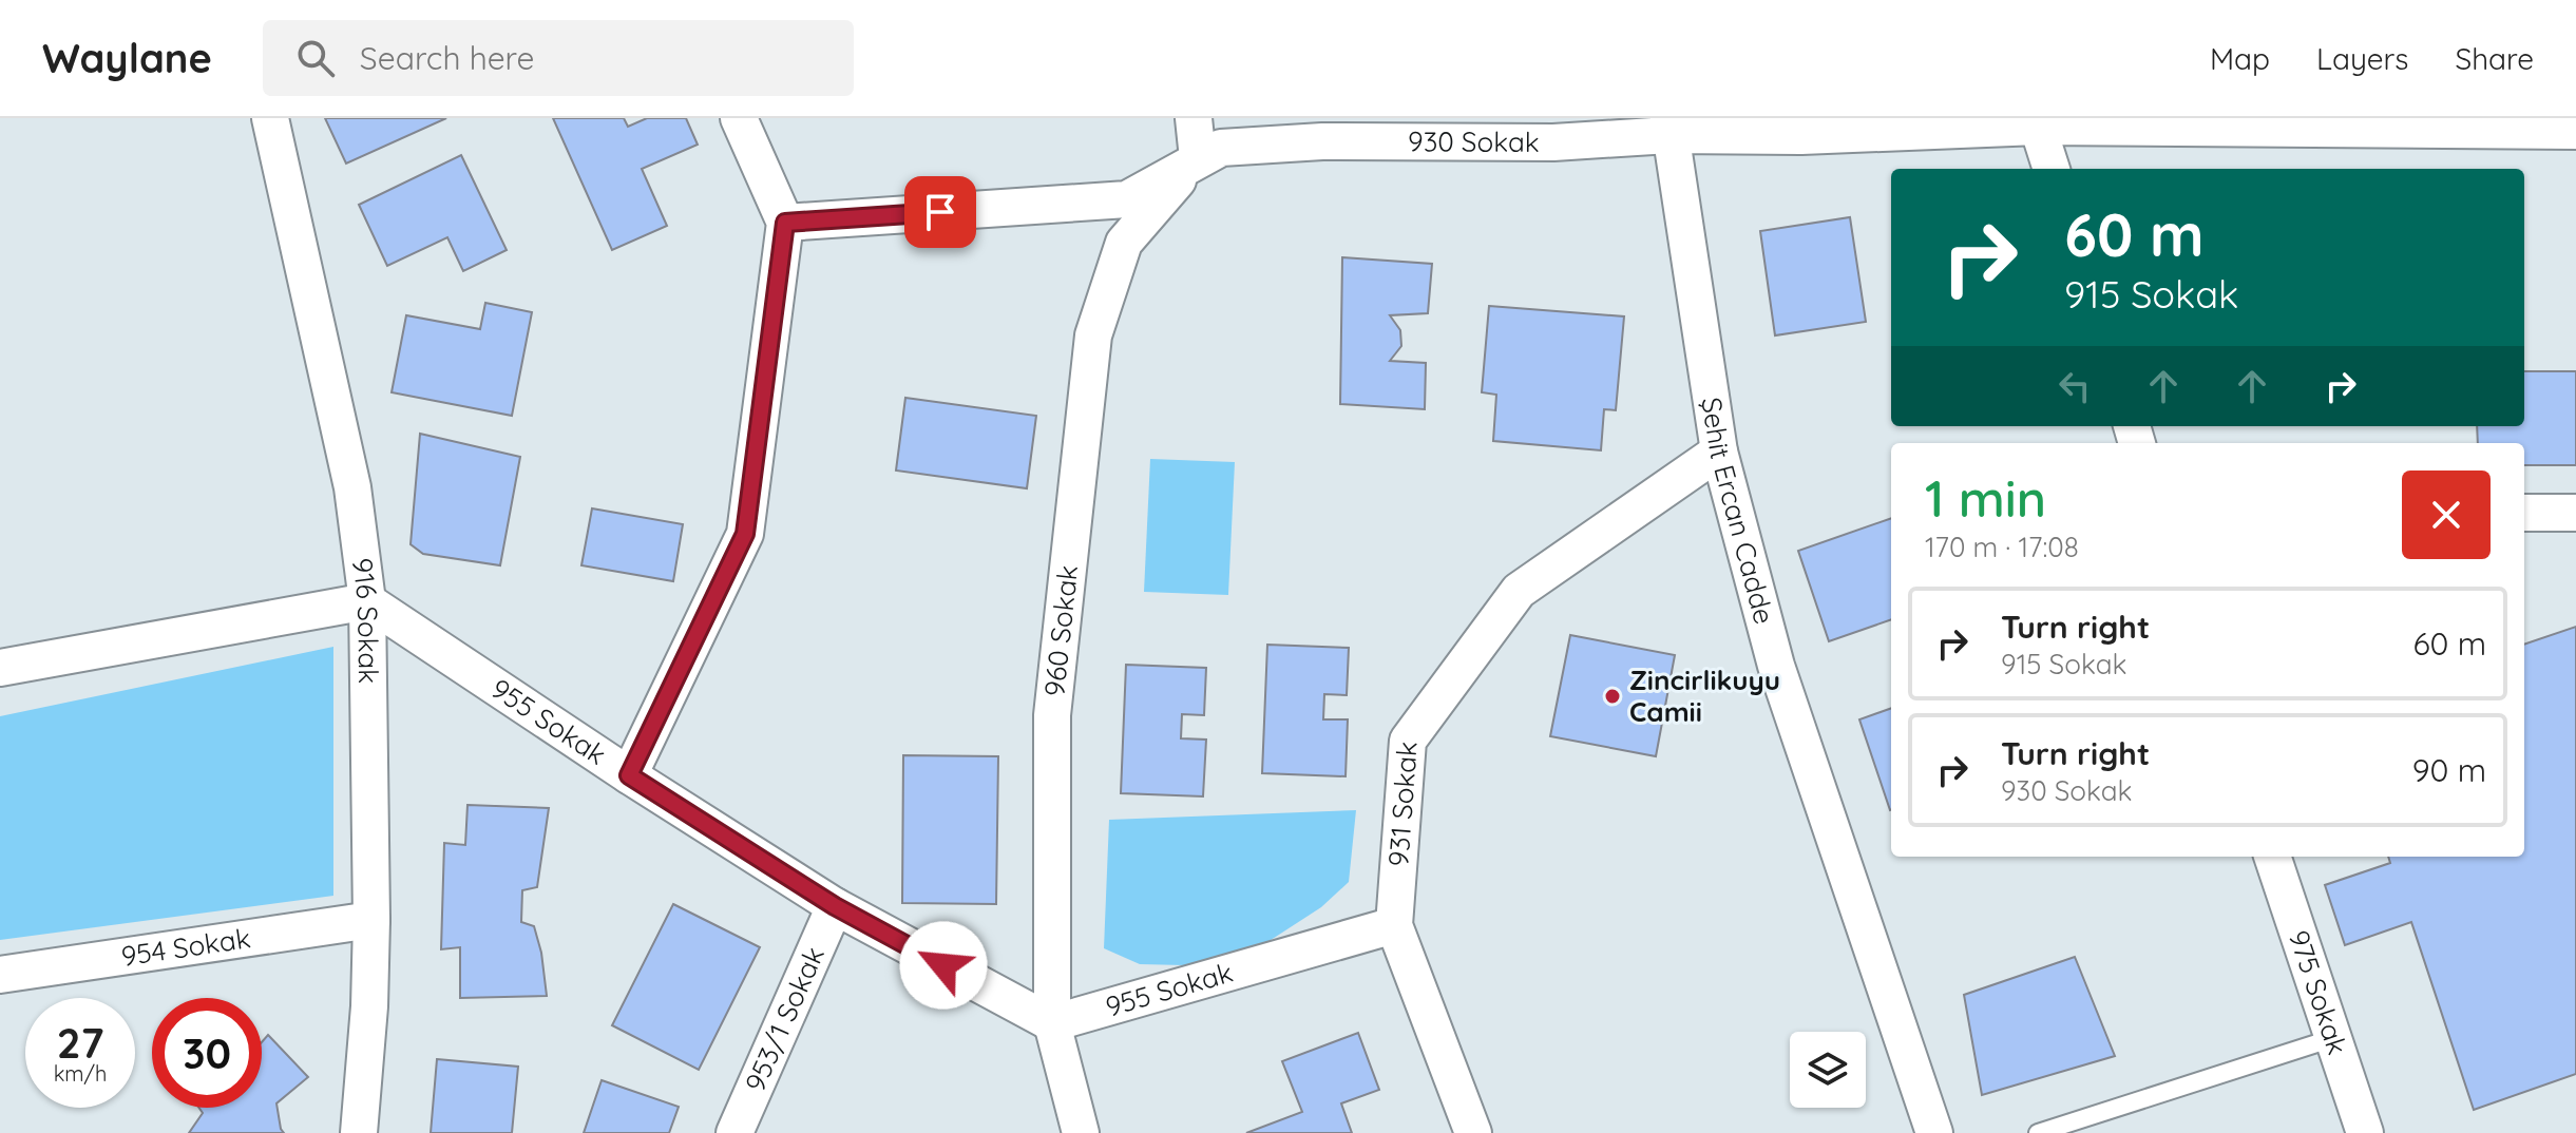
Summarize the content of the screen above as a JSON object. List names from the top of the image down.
{
  "streets": {
    "street": [
      "930 Sokak",
      "Şehit Ercan Cadde",
      "916 Sokak",
      "960 Sokak",
      "955 Sokak",
      "931 Sokak",
      "954 Sokak",
      "975 Sokak",
      "953/1 Sokak"
    ]
  },
  "crossings": [
    ["930 Sokak", "Şehit Ercan Cadde"],
    ["930 Sokak", "960 Sokak"],
    ["Şehit Ercan Cadde", "931 Sokak"],
    ["916 Sokak", "955 Sokak"],
    ["916 Sokak", "954 Sokak"],
    ["960 Sokak", "955 Sokak"],
    ["955 Sokak", "931 Sokak"],
    ["955 Sokak", "953/1 Sokak"]
  ],
  "places": ["Zincirlikuyu Camii"],
  "page": {
    "header": "Waylane",
    "search": "Search here",
    "nav": ["Map", "Layers", "Share"],
    "turn": ["60 m", "915 Sokak"],
    "heading": ["1 min", "170 m · 17:08"],
    "list": [
      {
        "name": "Turn right",
        "note": "915 Sokak",
        "value": "60 m"
      },
      {
        "name": "Turn right",
        "note": "930 Sokak",
        "value": "90 m"
      }
    ],
    "speed": "27 km/h",
    "limit": "30"
  }
}
